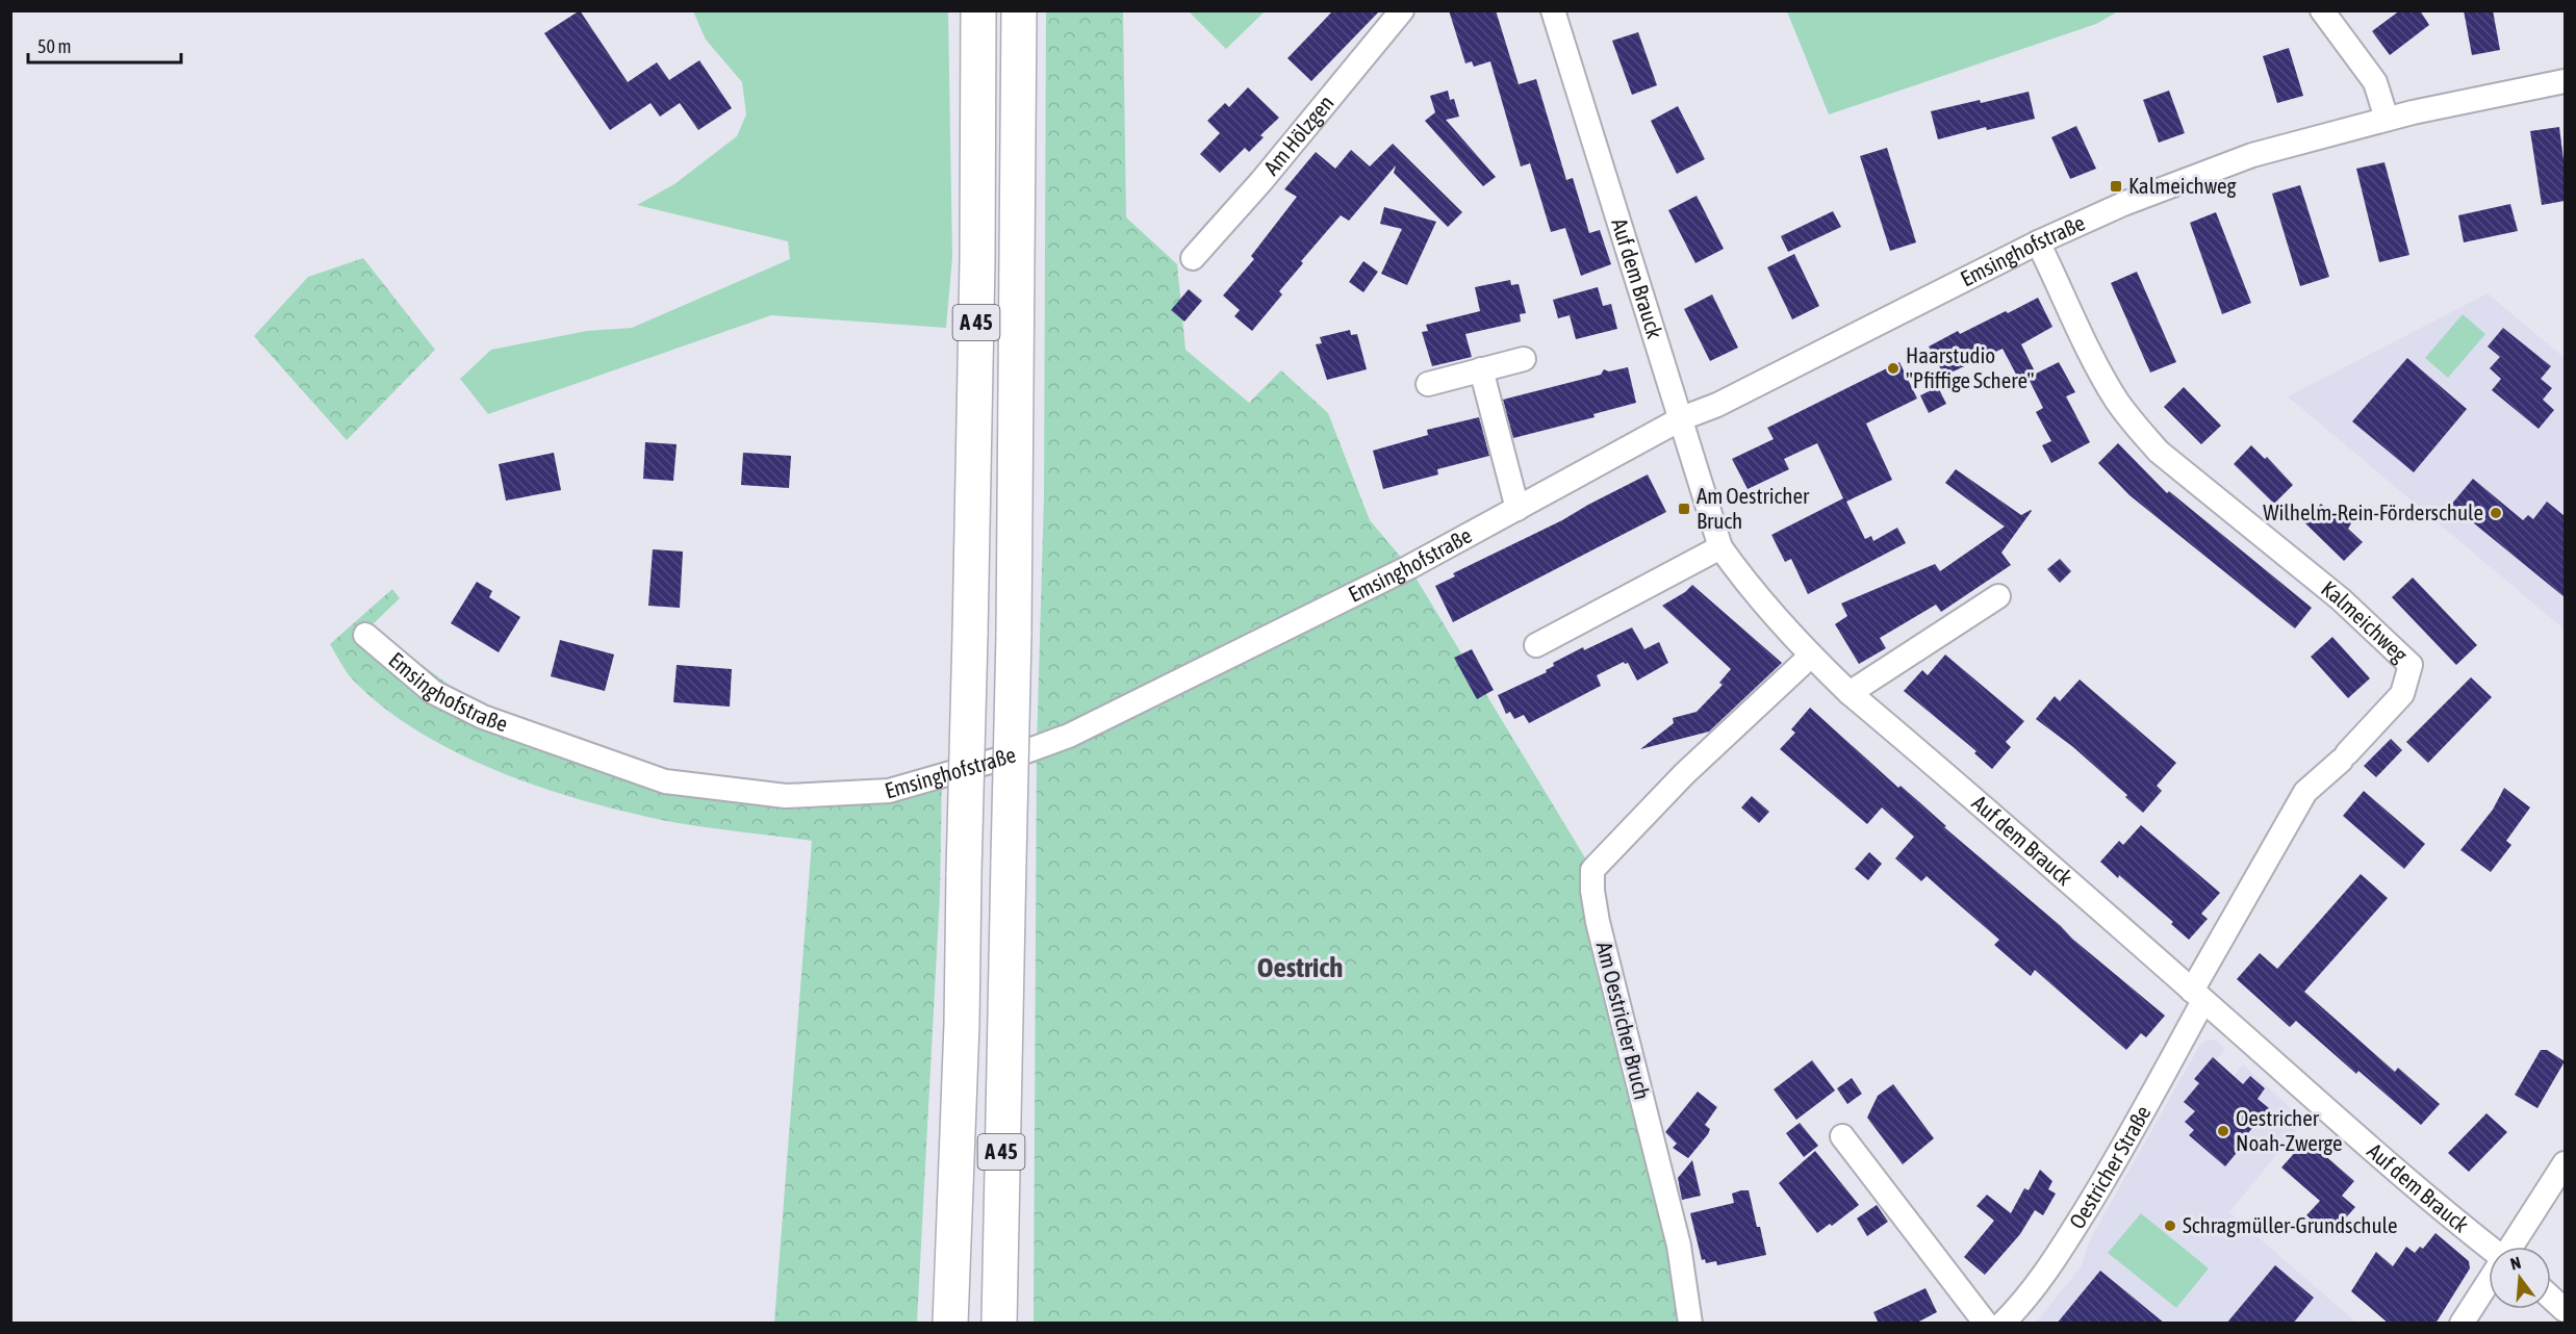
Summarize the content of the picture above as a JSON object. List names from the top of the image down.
{
  "streets": {
    "highway": ["A 45"],
    "street": [
      "Am Hölzgen",
      "Emsinghofstraße",
      "Auf dem Brauck",
      "Kalmeichweg",
      "Am Oestricher Bruch",
      "Oestricher Straße"
    ]
  },
  "crossings": [
    ["Emsinghofstraße", "Auf dem Brauck"],
    ["Emsinghofstraße", "Kalmeichweg"],
    ["Auf dem Brauck", "Kalmeichweg"],
    ["Auf dem Brauck", "Am Oestricher Bruch"],
    ["Auf dem Brauck", "Oestricher Straße"],
    ["Kalmeichweg", "Oestricher Straße"]
  ],
  "districts": ["Oestrich"],
  "places": {
    "transit": ["Kalmeichweg", "Am Oestricher Bruch"],
    "other": [
      "Haarstudio \"Pfiffige Schere\"",
      "Wilhelm-Rein-Förderschule",
      "Oestricher Noah-Zwerge",
      "Schragmüller-Grundschule"
    ]
  },
  "scale_bar": "50 m",
  "north": "top"
}
